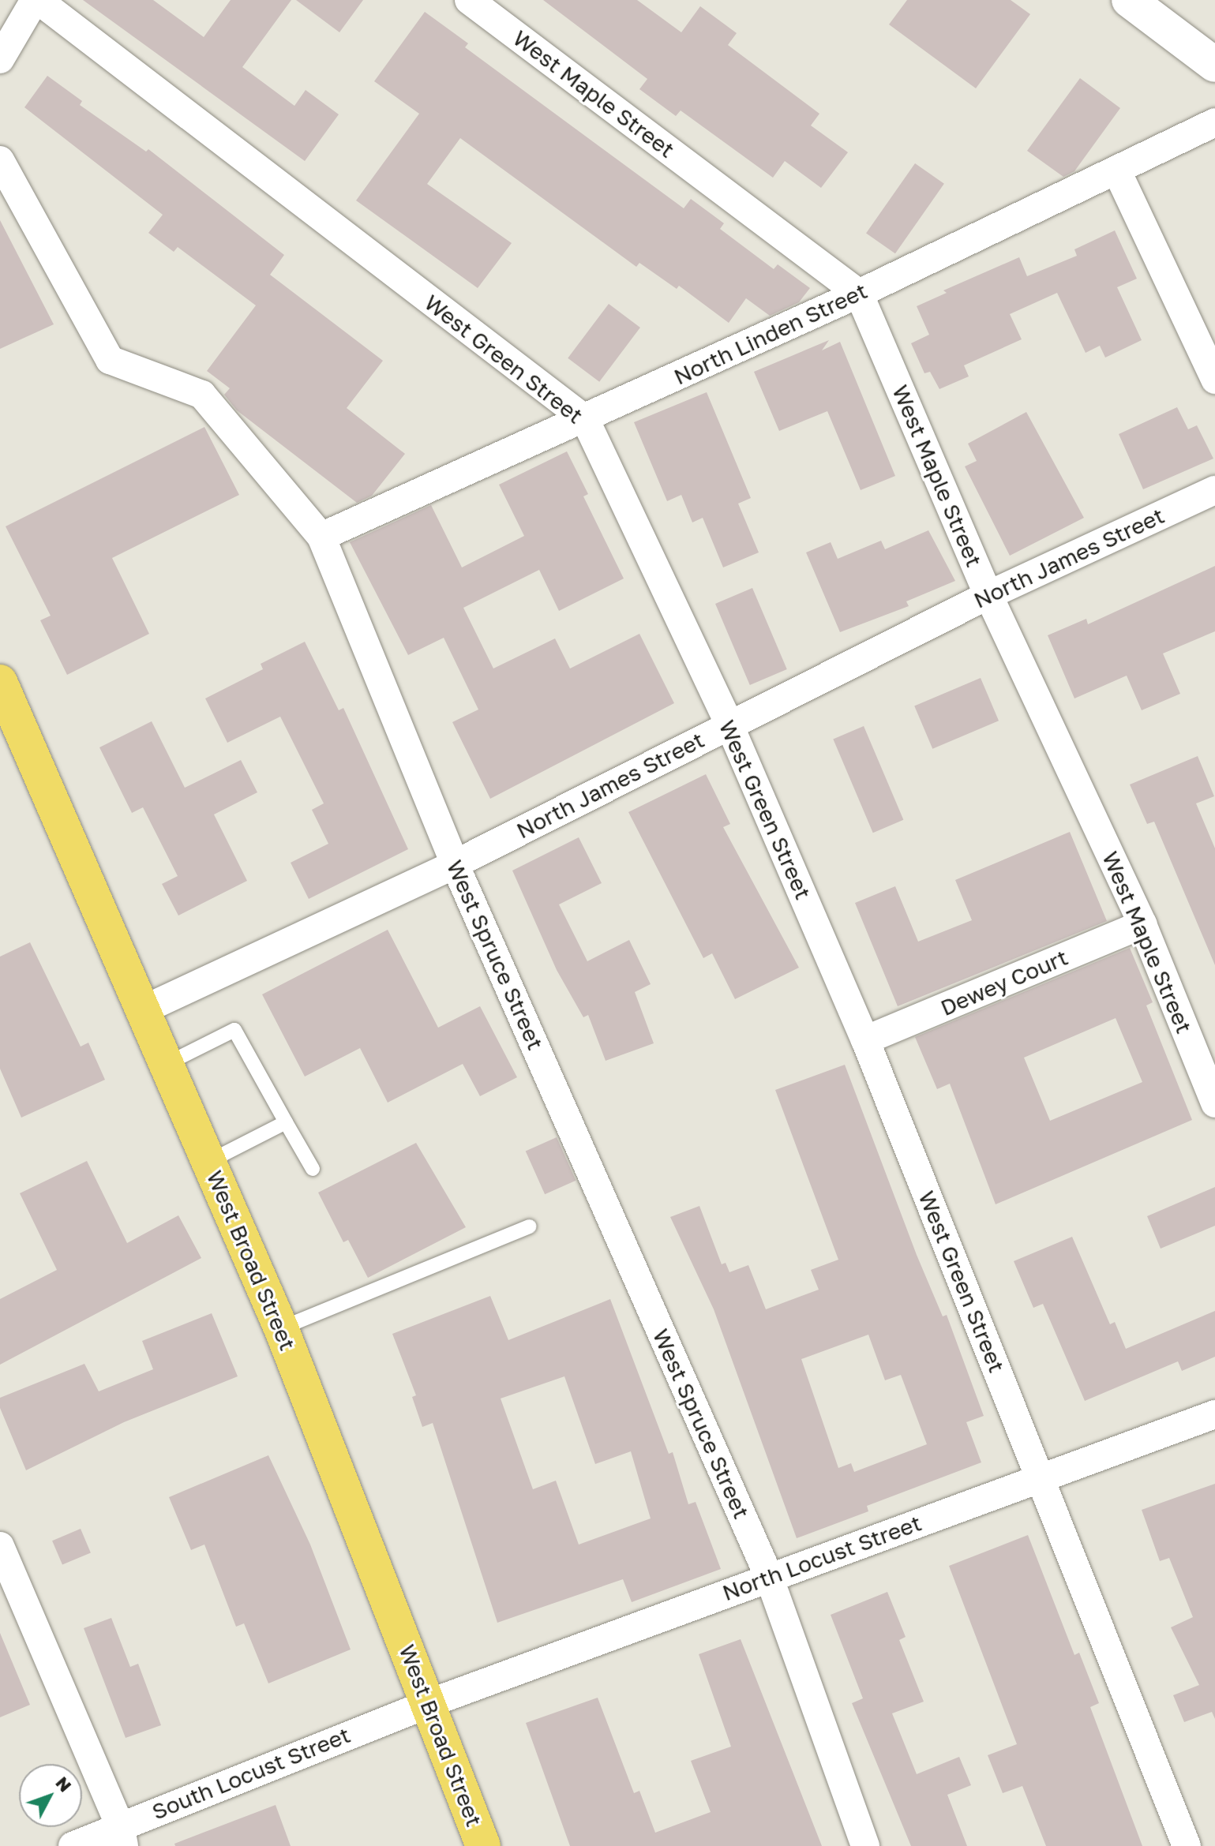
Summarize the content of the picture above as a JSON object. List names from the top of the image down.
{
  "streets": {
    "highway": ["West Broad Street"],
    "street": [
      "West Maple Street",
      "North Linden Street",
      "West Green Street",
      "North James Street",
      "West Spruce Street",
      "Dewey Court",
      "North Locust Street",
      "South Locust Street"
    ]
  },
  "crossings": [
    ["West Maple Street", "North Linden Street"],
    ["West Maple Street", "North James Street"],
    ["West Maple Street", "Dewey Court"],
    ["North Linden Street", "West Green Street"],
    ["North Linden Street", "West Spruce Street"],
    ["West Green Street", "North James Street"],
    ["West Green Street", "Dewey Court"],
    ["West Green Street", "North Locust Street"],
    ["North James Street", "West Spruce Street"],
    ["North James Street", "West Broad Street"],
    ["West Spruce Street", "North Locust Street"],
    ["West Broad Street", "North Locust Street"],
    ["West Broad Street", "South Locust Street"],
    ["North Locust Street", "South Locust Street"]
  ],
  "north": "top right"
}
